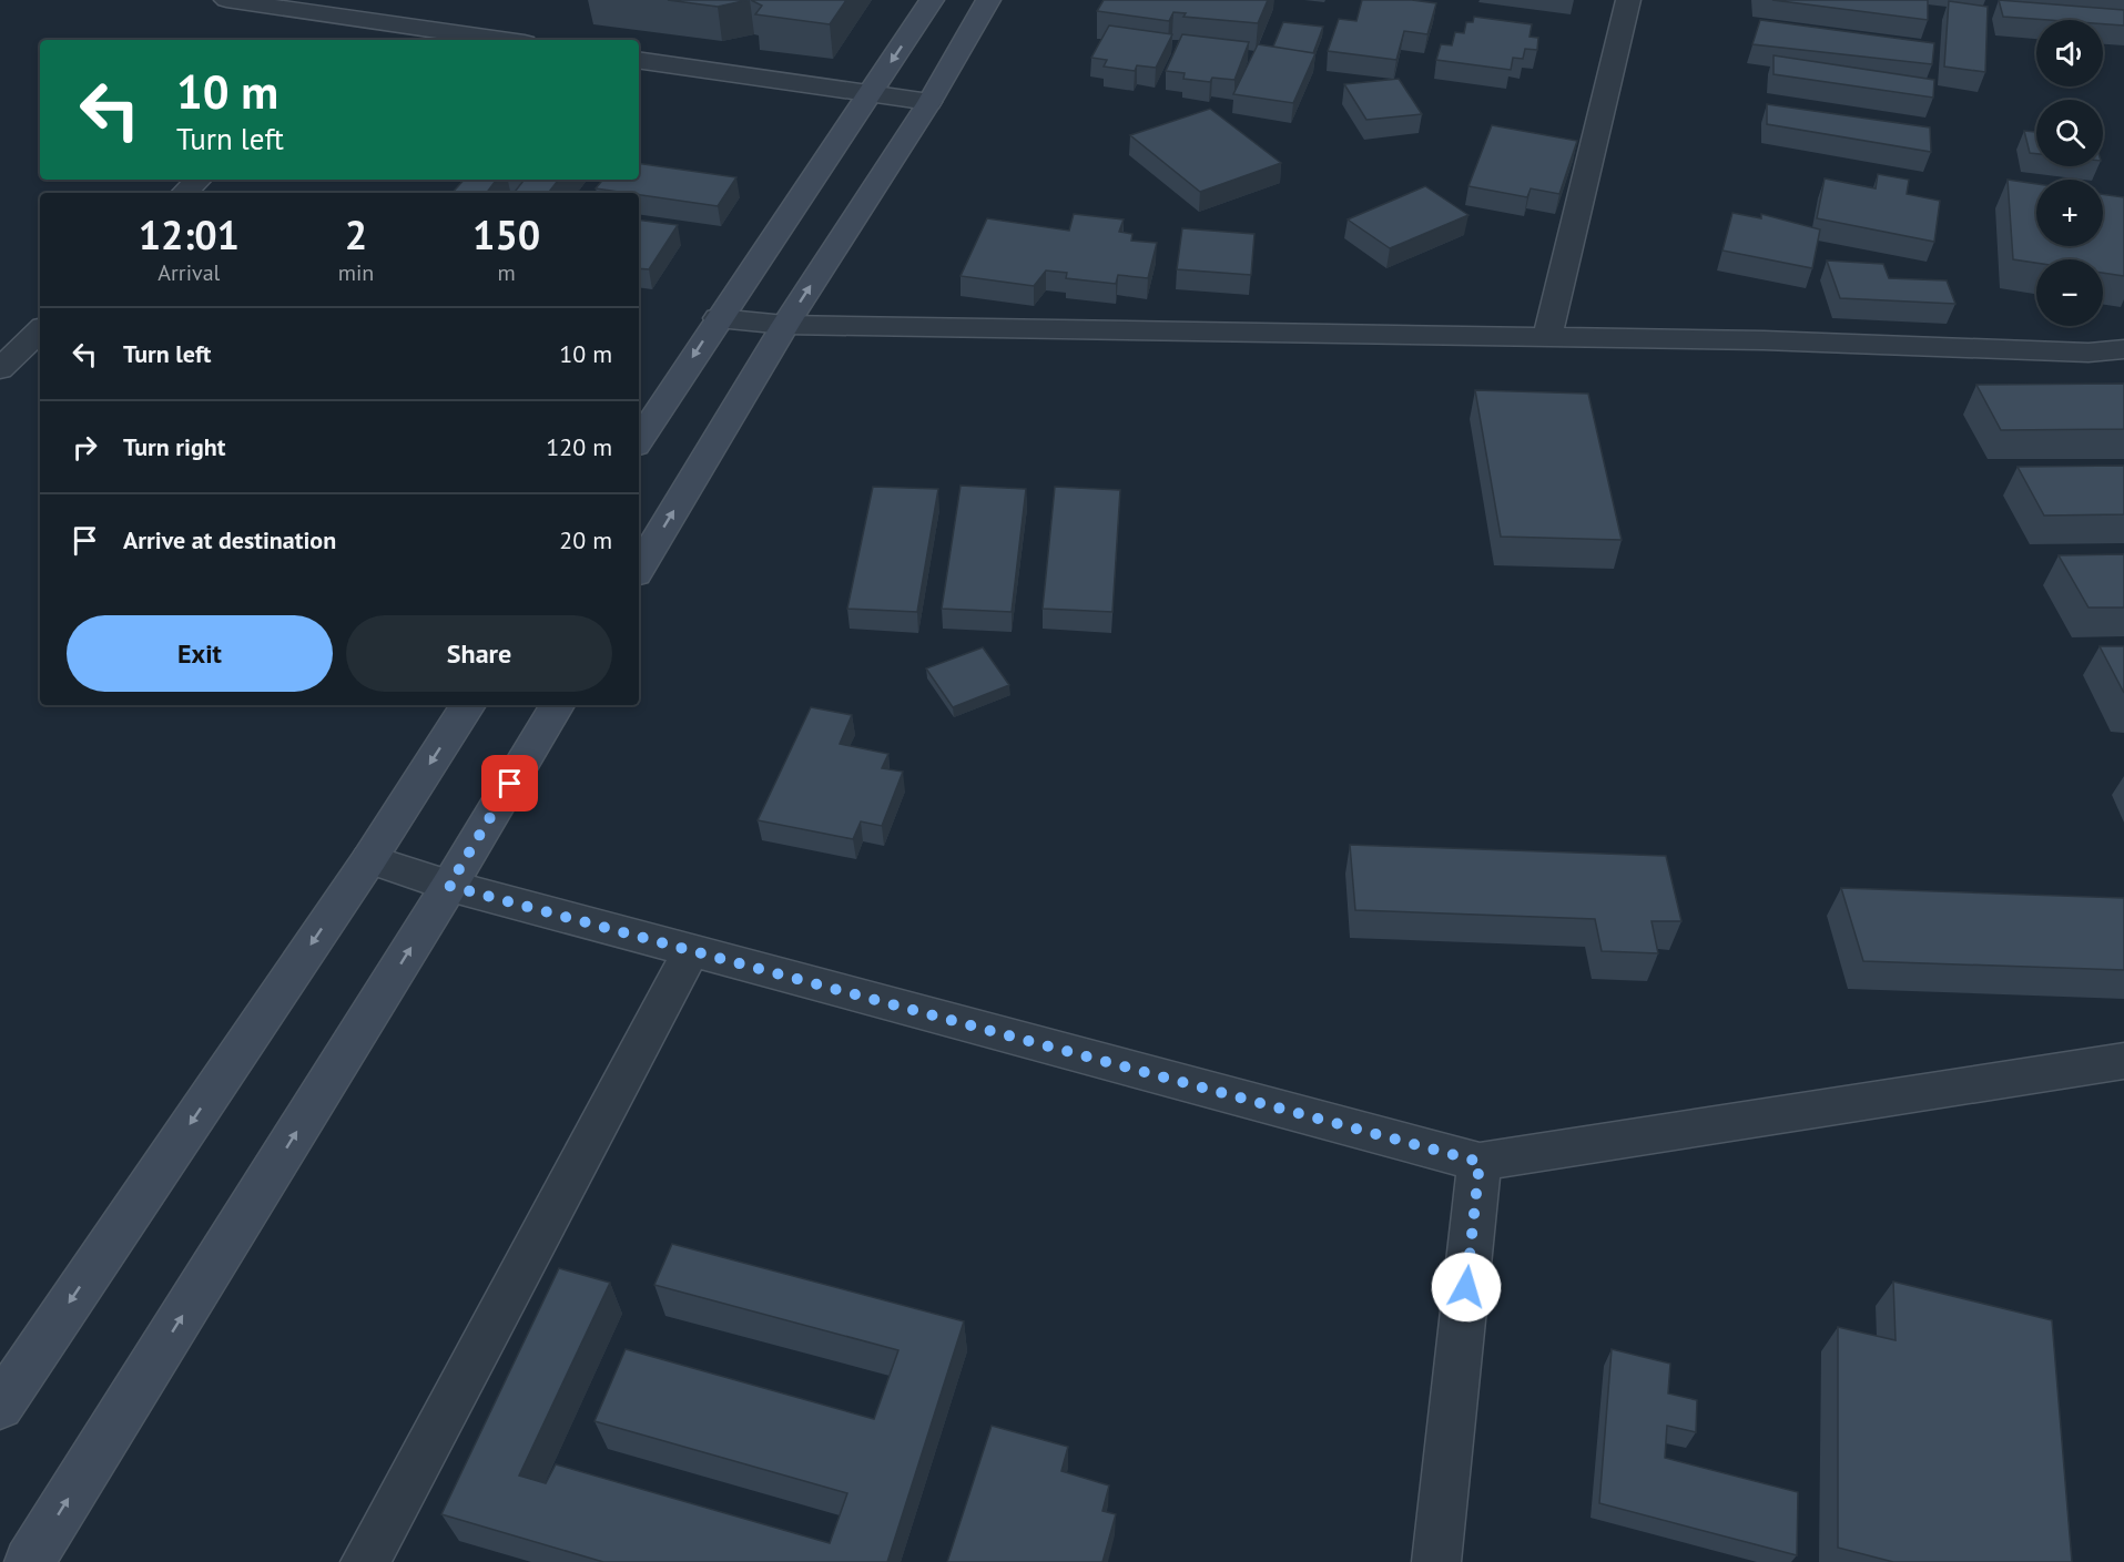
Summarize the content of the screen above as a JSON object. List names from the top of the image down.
{
  "page": {
    "map_buttons": ["+", "−"],
    "turn": ["10 m", "Turn left"],
    "eta": [
      "12:01",
      "Arrival",
      "2",
      "min",
      "150",
      "m"
    ],
    "list": [
      {
        "name": "Turn left",
        "value": "10 m"
      },
      {
        "name": "Turn right",
        "value": "120 m"
      },
      {
        "name": "Arrive at destination",
        "value": "20 m"
      }
    ],
    "buttons": ["Exit", "Share"]
  }
}
